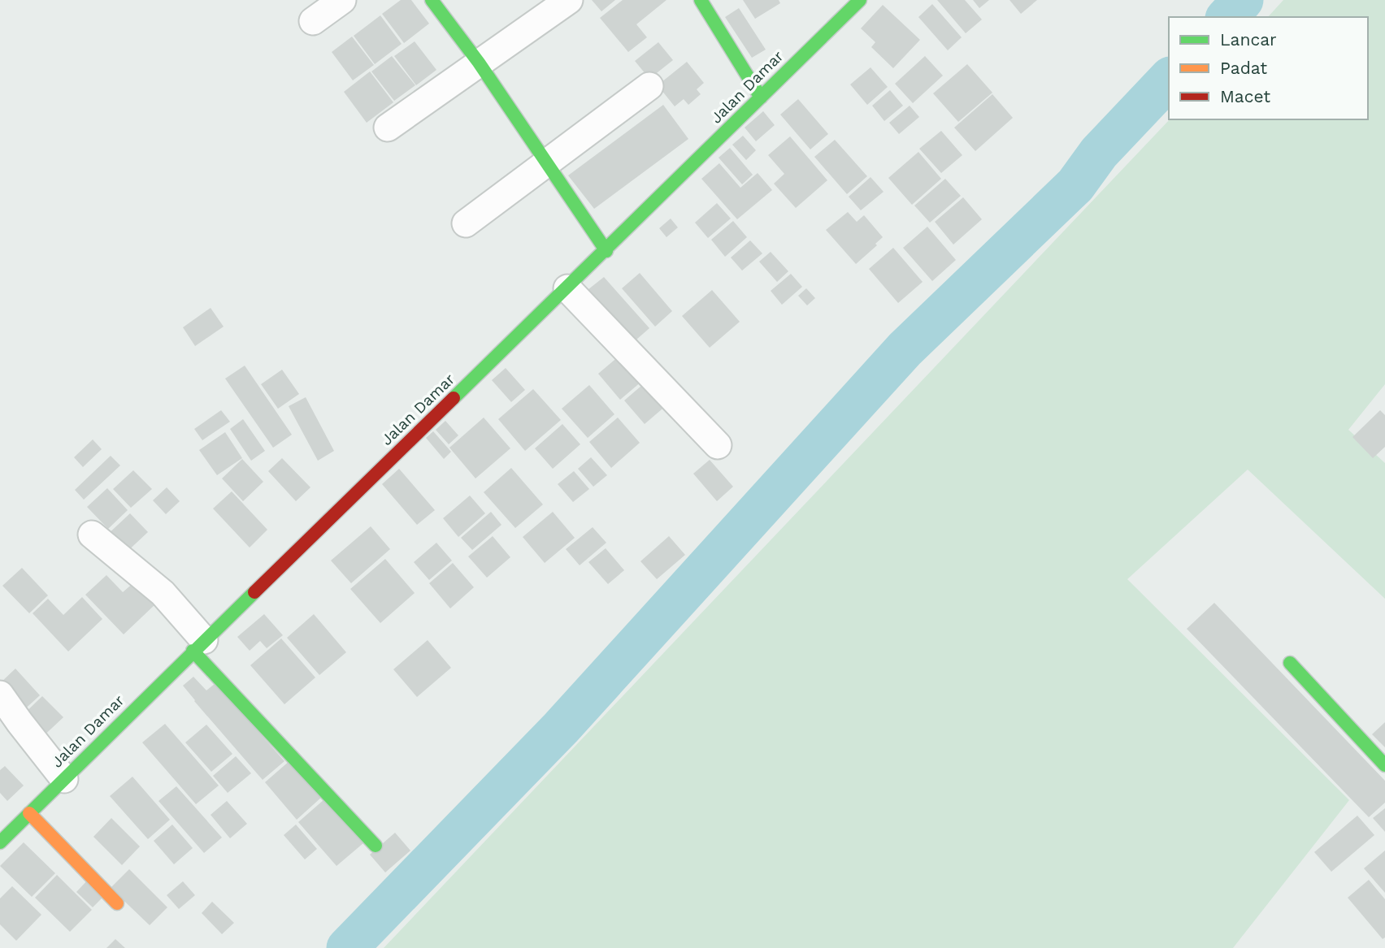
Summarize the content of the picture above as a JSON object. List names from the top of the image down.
{
  "streets": {
    "street": ["Jalan Damar"]
  },
  "legend": ["Lancar", "Padat", "Macet"]
}
